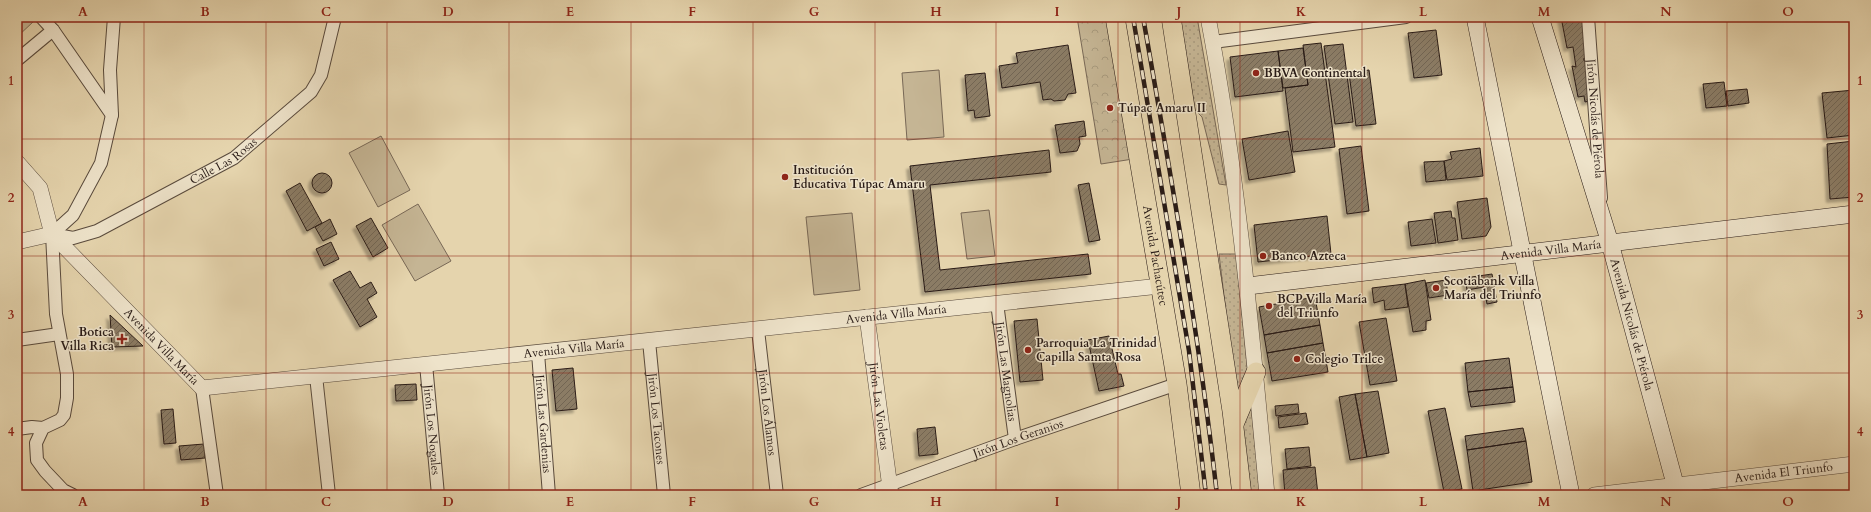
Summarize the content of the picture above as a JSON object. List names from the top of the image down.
{
  "streets": {
    "main road": ["Avenida Villa María", "Avenida Pachacútec", "Avenida Nicolás de Piérola"],
    "street": [
      "Jirón Nicolás de Piérola",
      "Calle Las Rosas",
      "Jirón Las Magnolias",
      "Jirón Las Violetas",
      "Jirón Los Álamos",
      "Jirón Los Tacones",
      "Jirón Las Gardenias",
      "Jirón Los Nogales",
      "Jirón Los Geranios",
      "Avenida El Triunfo"
    ]
  },
  "crossings": [
    ["Jirón Nicolás de Piérola", "Avenida Nicolás de Piérola"],
    ["Calle Las Rosas", "Avenida Villa María"],
    ["Avenida Villa María", "Avenida Pachacútec"],
    ["Avenida Villa María", "Avenida Nicolás de Piérola"],
    ["Avenida Villa María", "Jirón Las Magnolias"],
    ["Avenida Villa María", "Jirón Las Violetas"],
    ["Avenida Villa María", "Jirón Los Álamos"],
    ["Avenida Villa María", "Jirón Los Tacones"],
    ["Avenida Villa María", "Jirón Las Gardenias"],
    ["Avenida Villa María", "Jirón Los Nogales"],
    ["Avenida Pachacútec", "Jirón Los Geranios"],
    ["Avenida Nicolás de Piérola", "Avenida El Triunfo"],
    ["Jirón Las Magnolias", "Jirón Los Geranios"],
    ["Jirón Las Violetas", "Jirón Los Geranios"]
  ],
  "places": {
    "other": [
      "BBVA Continental",
      "Túpac Amaru II",
      "Institución Educativa Túpac Amaru",
      "Banco Azteca",
      "Scotiabank Villa María del Triunfo",
      "BCP Villa María del Triunfo",
      "Parroquia La Trinidad Capilla Samta Rosa",
      "Colegio Trilce"
    ],
    "health": ["Botica Villa Rica"]
  },
  "grid": {
    "columns": [
      "A",
      "B",
      "C",
      "D",
      "E",
      "F",
      "G",
      "H",
      "I",
      "J",
      "K",
      "L",
      "M",
      "N",
      "O"
    ],
    "rows": [
      "1",
      "2",
      "3",
      "4"
    ]
  }
}
